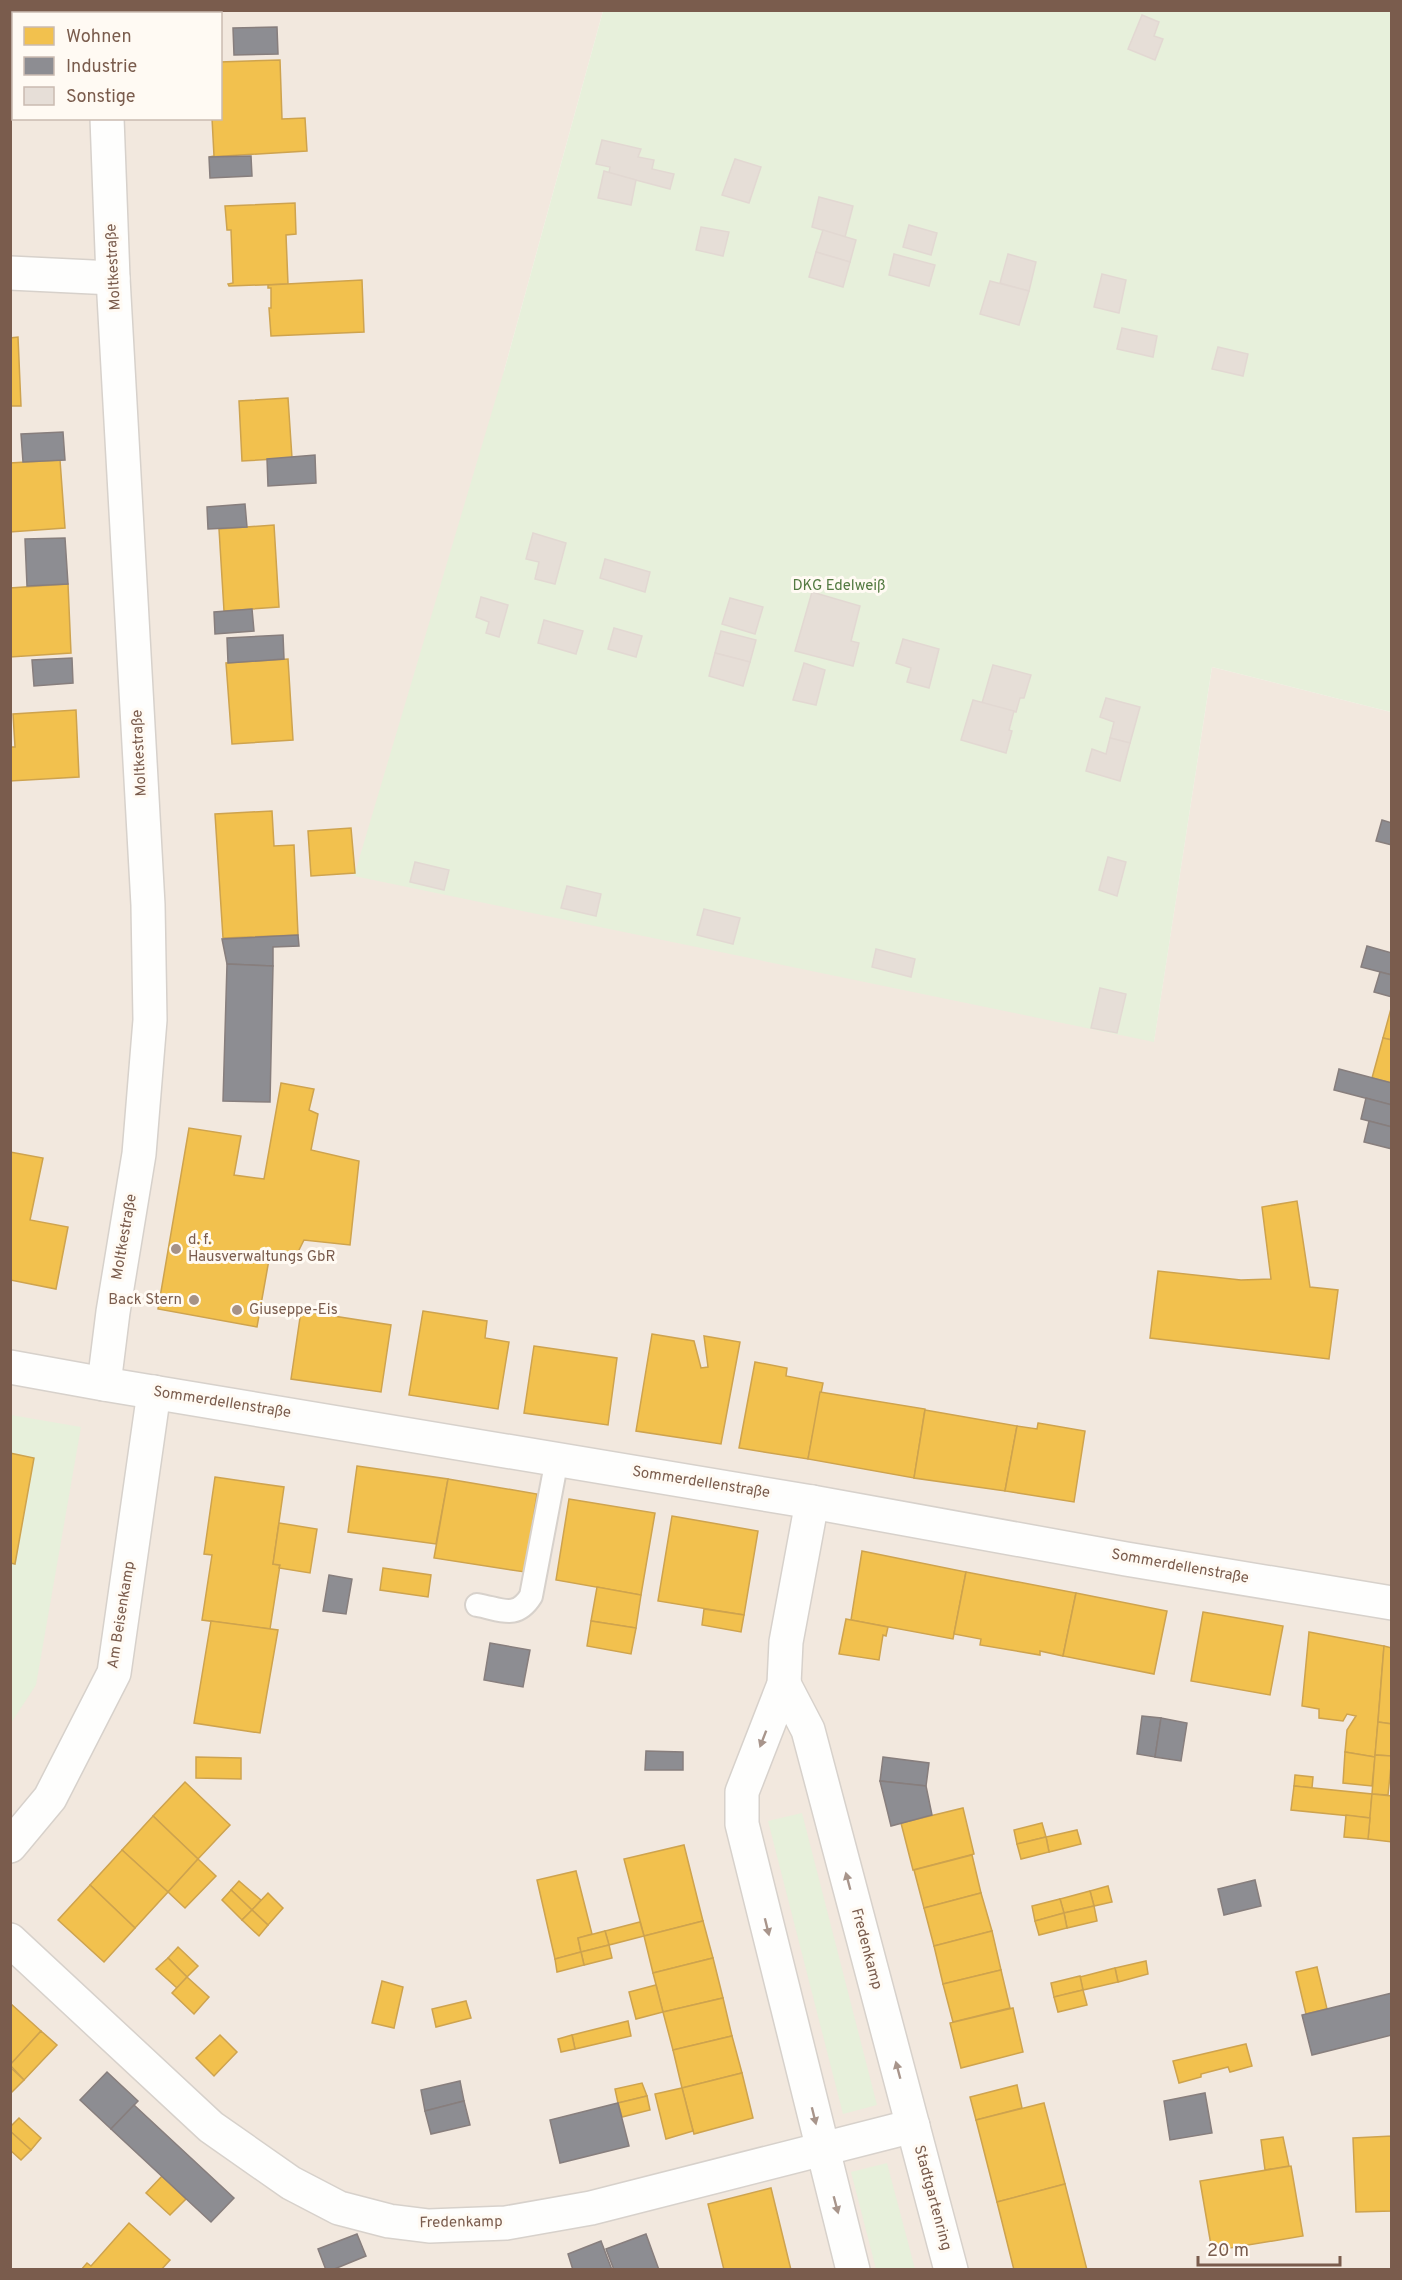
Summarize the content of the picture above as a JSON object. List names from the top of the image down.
{
  "streets": {
    "street": [
      "Moltkestraße",
      "Sommerdellenstraße",
      "Am Beisenkamp",
      "Fredenkamp",
      "Stadtgartenring"
    ]
  },
  "crossings": [
    ["Moltkestraße", "Sommerdellenstraße"],
    ["Sommerdellenstraße", "Am Beisenkamp"],
    ["Fredenkamp", "Stadtgartenring"]
  ],
  "parks": ["DKG Edelweiß"],
  "places": ["d. f. Hausverwaltungs GbR", "Back Stern", "Giuseppe-Eis"],
  "legend": ["Wohnen", "Industrie", "Sonstige"],
  "scale_bar": "20 m"
}
